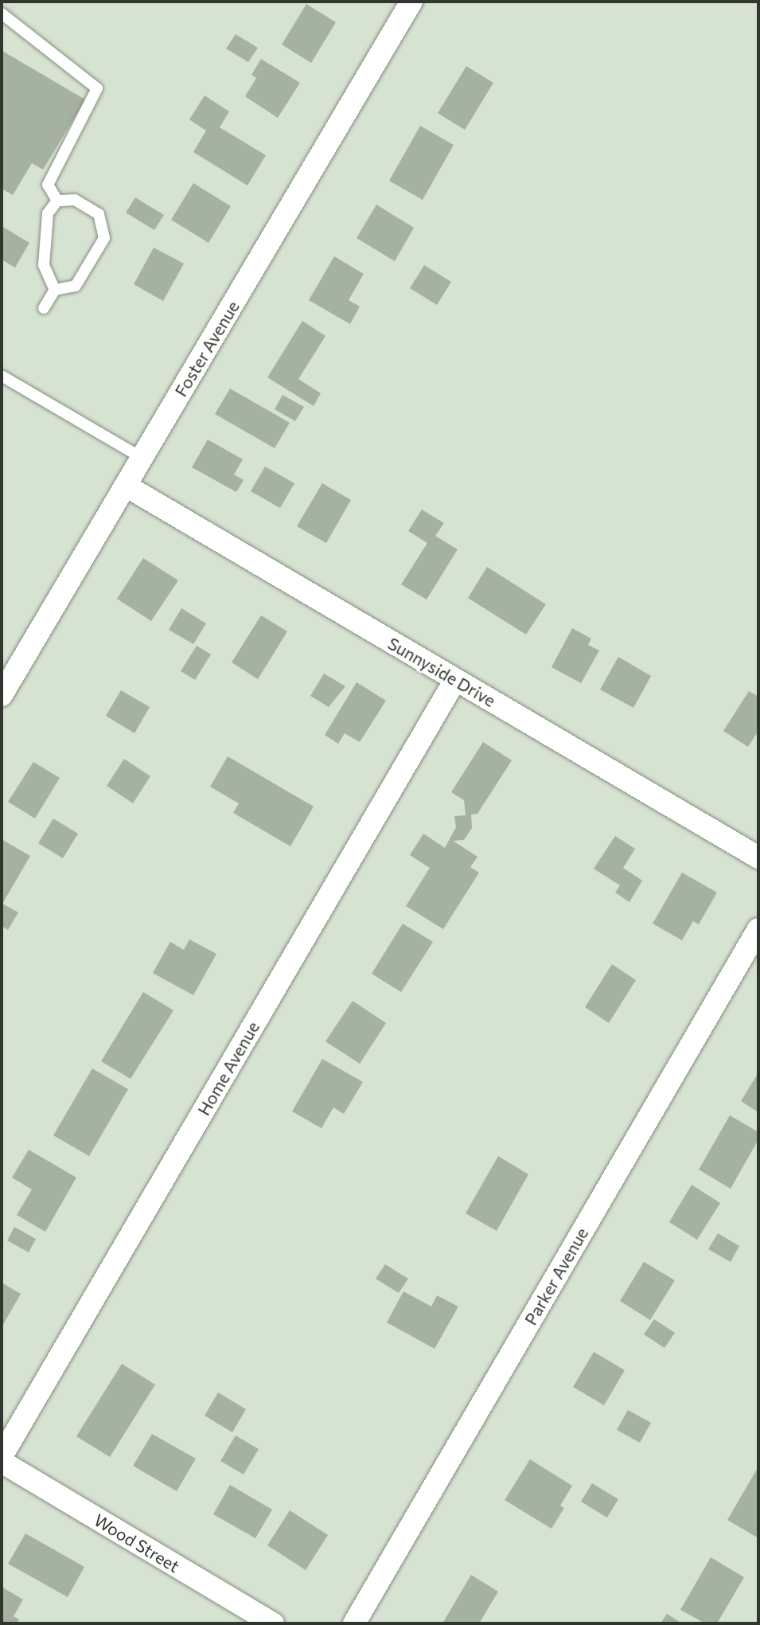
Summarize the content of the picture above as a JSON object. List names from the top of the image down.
{
  "streets": {
    "street": [
      "Foster Avenue",
      "Sunnyside Drive",
      "Home Avenue",
      "Parker Avenue",
      "Wood Street"
    ]
  },
  "crossings": [
    ["Foster Avenue", "Sunnyside Drive"],
    ["Sunnyside Drive", "Home Avenue"]
  ]
}
